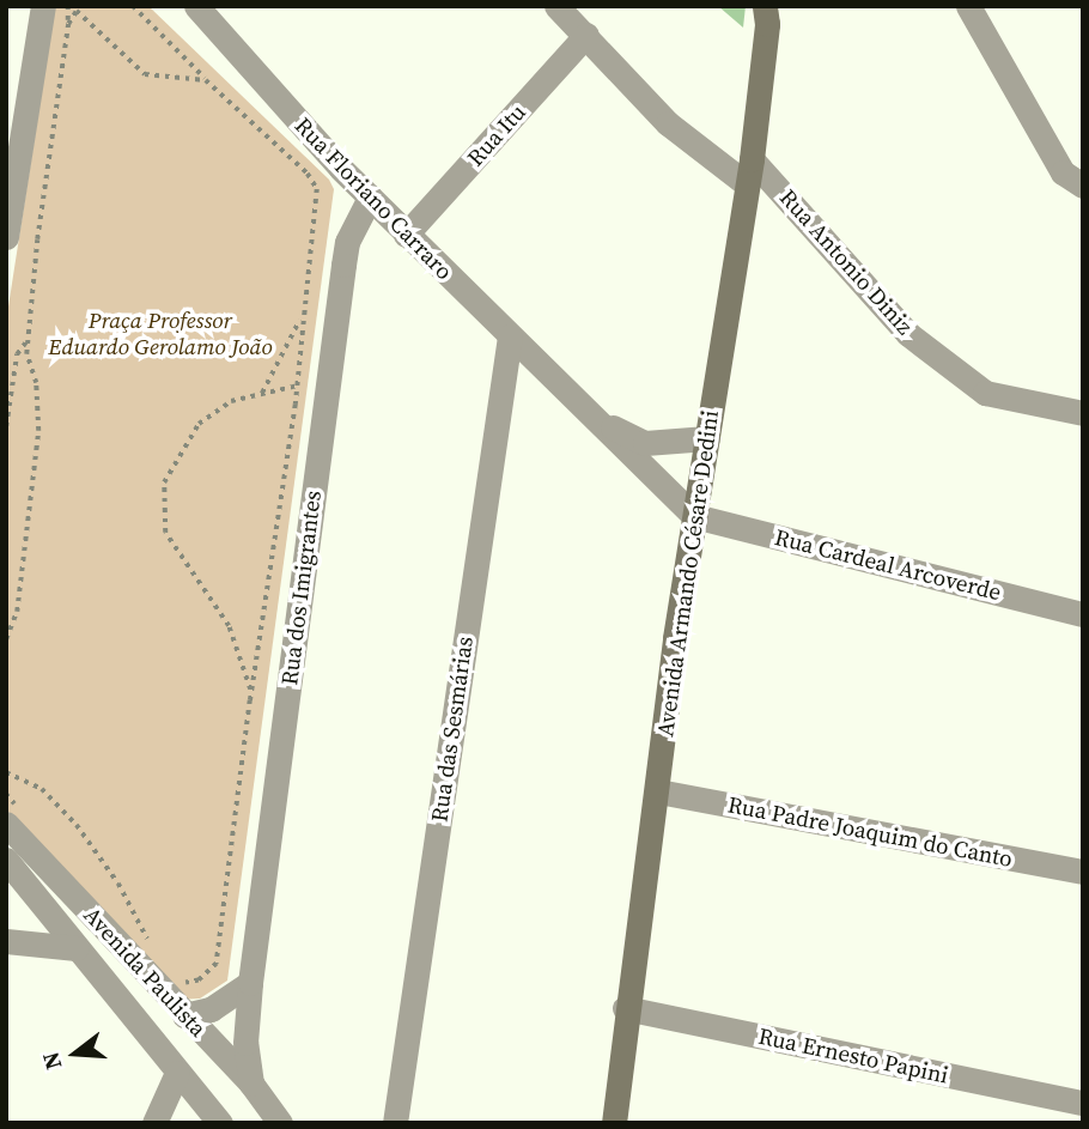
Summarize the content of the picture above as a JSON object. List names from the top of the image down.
{
  "streets": {
    "street": [
      "Rua Itu",
      "Rua Floriano Carraro",
      "Rua Antonio Diniz",
      "Rua Cardeal Arcoverde",
      "Avenida Armando Césare Dedini",
      "Rua dos Imigrantes",
      "Rua das Sesmárias",
      "Rua Padre Joaquim do Canto",
      "Avenida Paulista",
      "Rua Ernesto Papini"
    ]
  },
  "crossings": [
    ["Rua Itu", "Rua Floriano Carraro"],
    ["Rua Itu", "Rua Antonio Diniz"],
    ["Rua Floriano Carraro", "Rua Cardeal Arcoverde"],
    ["Rua Floriano Carraro", "Avenida Armando Césare Dedini"],
    ["Rua Floriano Carraro", "Rua dos Imigrantes"],
    ["Rua Floriano Carraro", "Rua das Sesmárias"],
    ["Rua Antonio Diniz", "Avenida Armando Césare Dedini"],
    ["Rua Cardeal Arcoverde", "Avenida Armando Césare Dedini"],
    ["Avenida Armando Césare Dedini", "Rua Padre Joaquim do Canto"],
    ["Avenida Armando Césare Dedini", "Rua Ernesto Papini"],
    ["Rua dos Imigrantes", "Avenida Paulista"]
  ],
  "parks": ["Praça Professor Eduardo Gerolamo João"],
  "north": "left"
}
